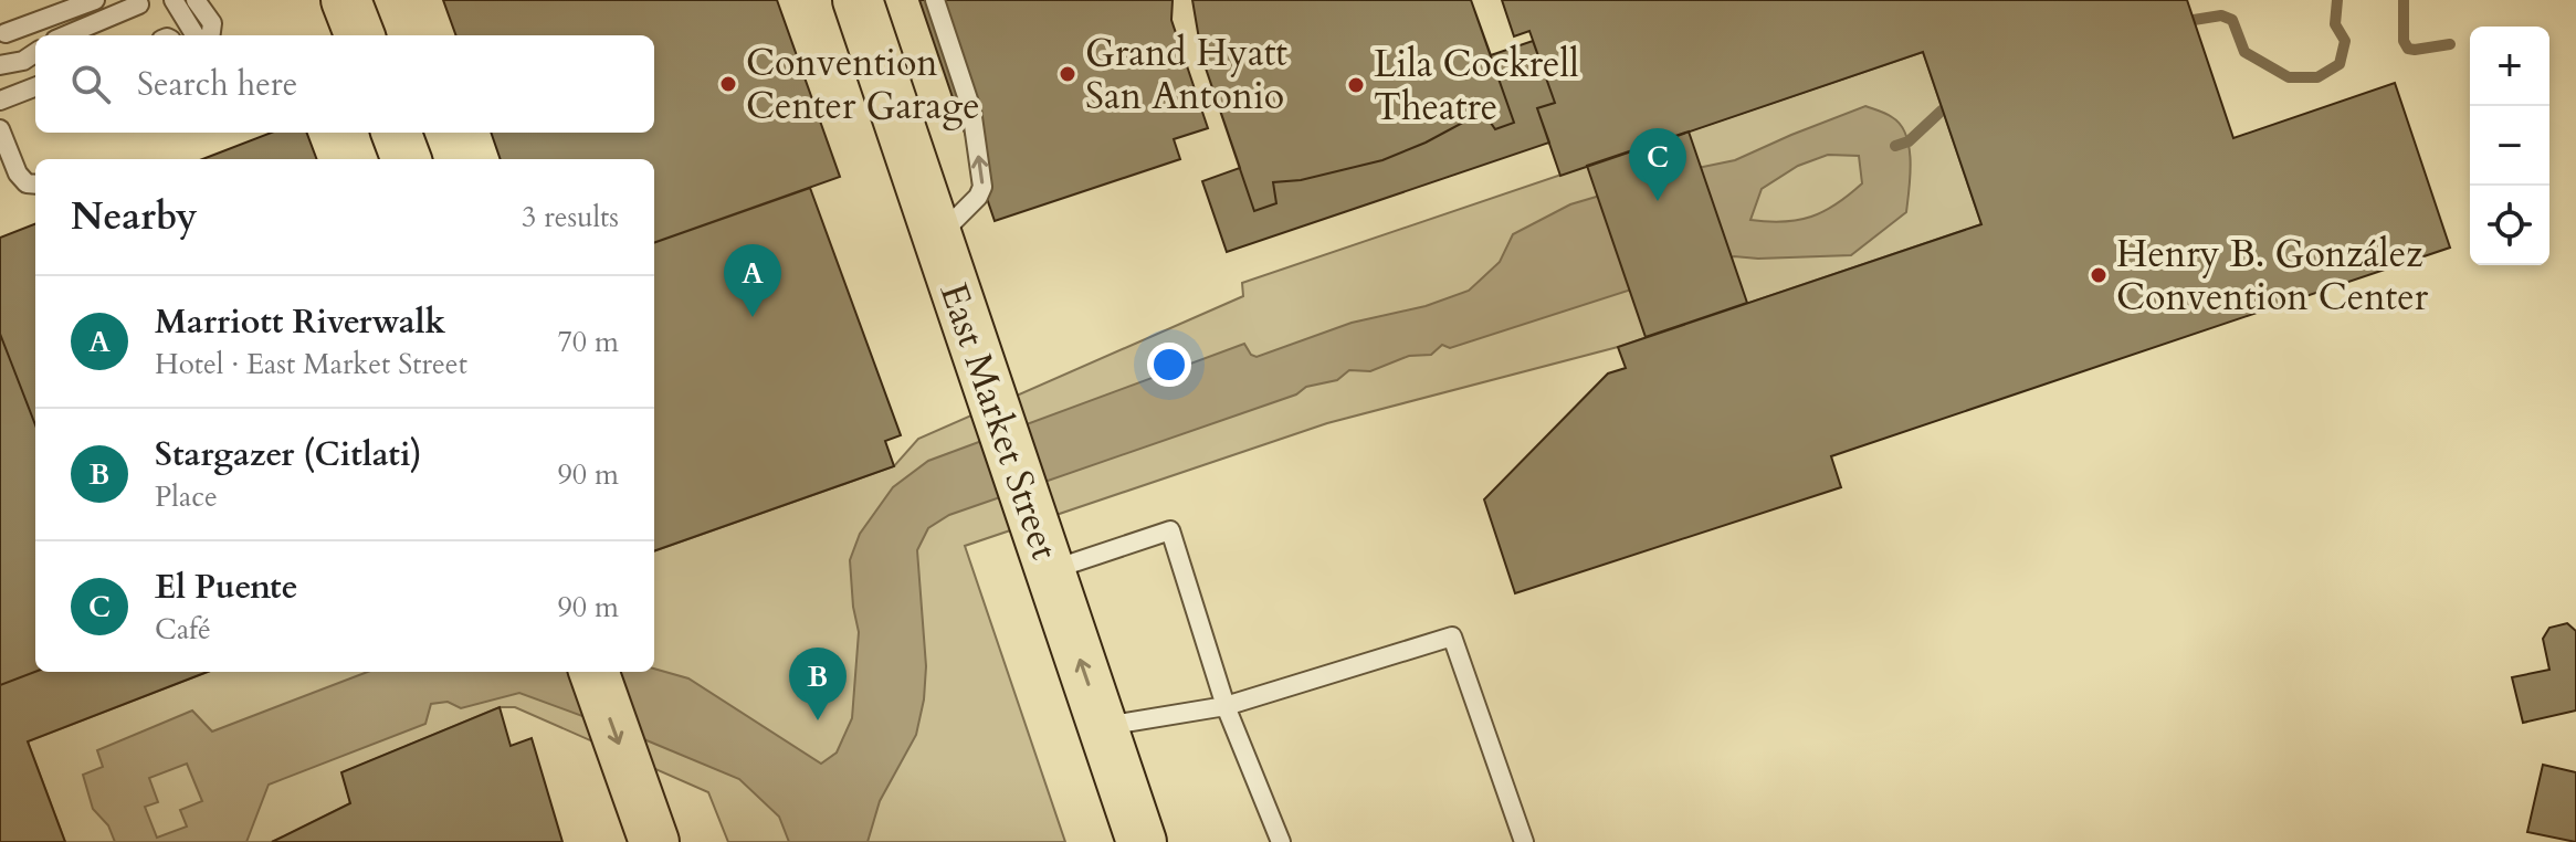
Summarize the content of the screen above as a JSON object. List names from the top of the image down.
{
  "streets": {
    "main road": ["East Market Street"]
  },
  "places": [
    "Grand Hyatt San Antonio",
    "Convention Center Garage",
    "Lila Cockrell Theatre",
    "Henry B. González Convention Center"
  ],
  "page": {
    "map_buttons": ["+", "−"],
    "search": "Search here",
    "pins": ["C", "A", "B"],
    "heading": ["Nearby", "3 results"],
    "list": [
      {
        "mark": "A",
        "name": "Marriott Riverwalk",
        "note": "Hotel · East Market Street",
        "value": "70 m"
      },
      {
        "mark": "B",
        "name": "Stargazer (Citlati)",
        "note": "Place",
        "value": "90 m"
      },
      {
        "mark": "C",
        "name": "El Puente",
        "note": "Café",
        "value": "90 m"
      }
    ]
  }
}
